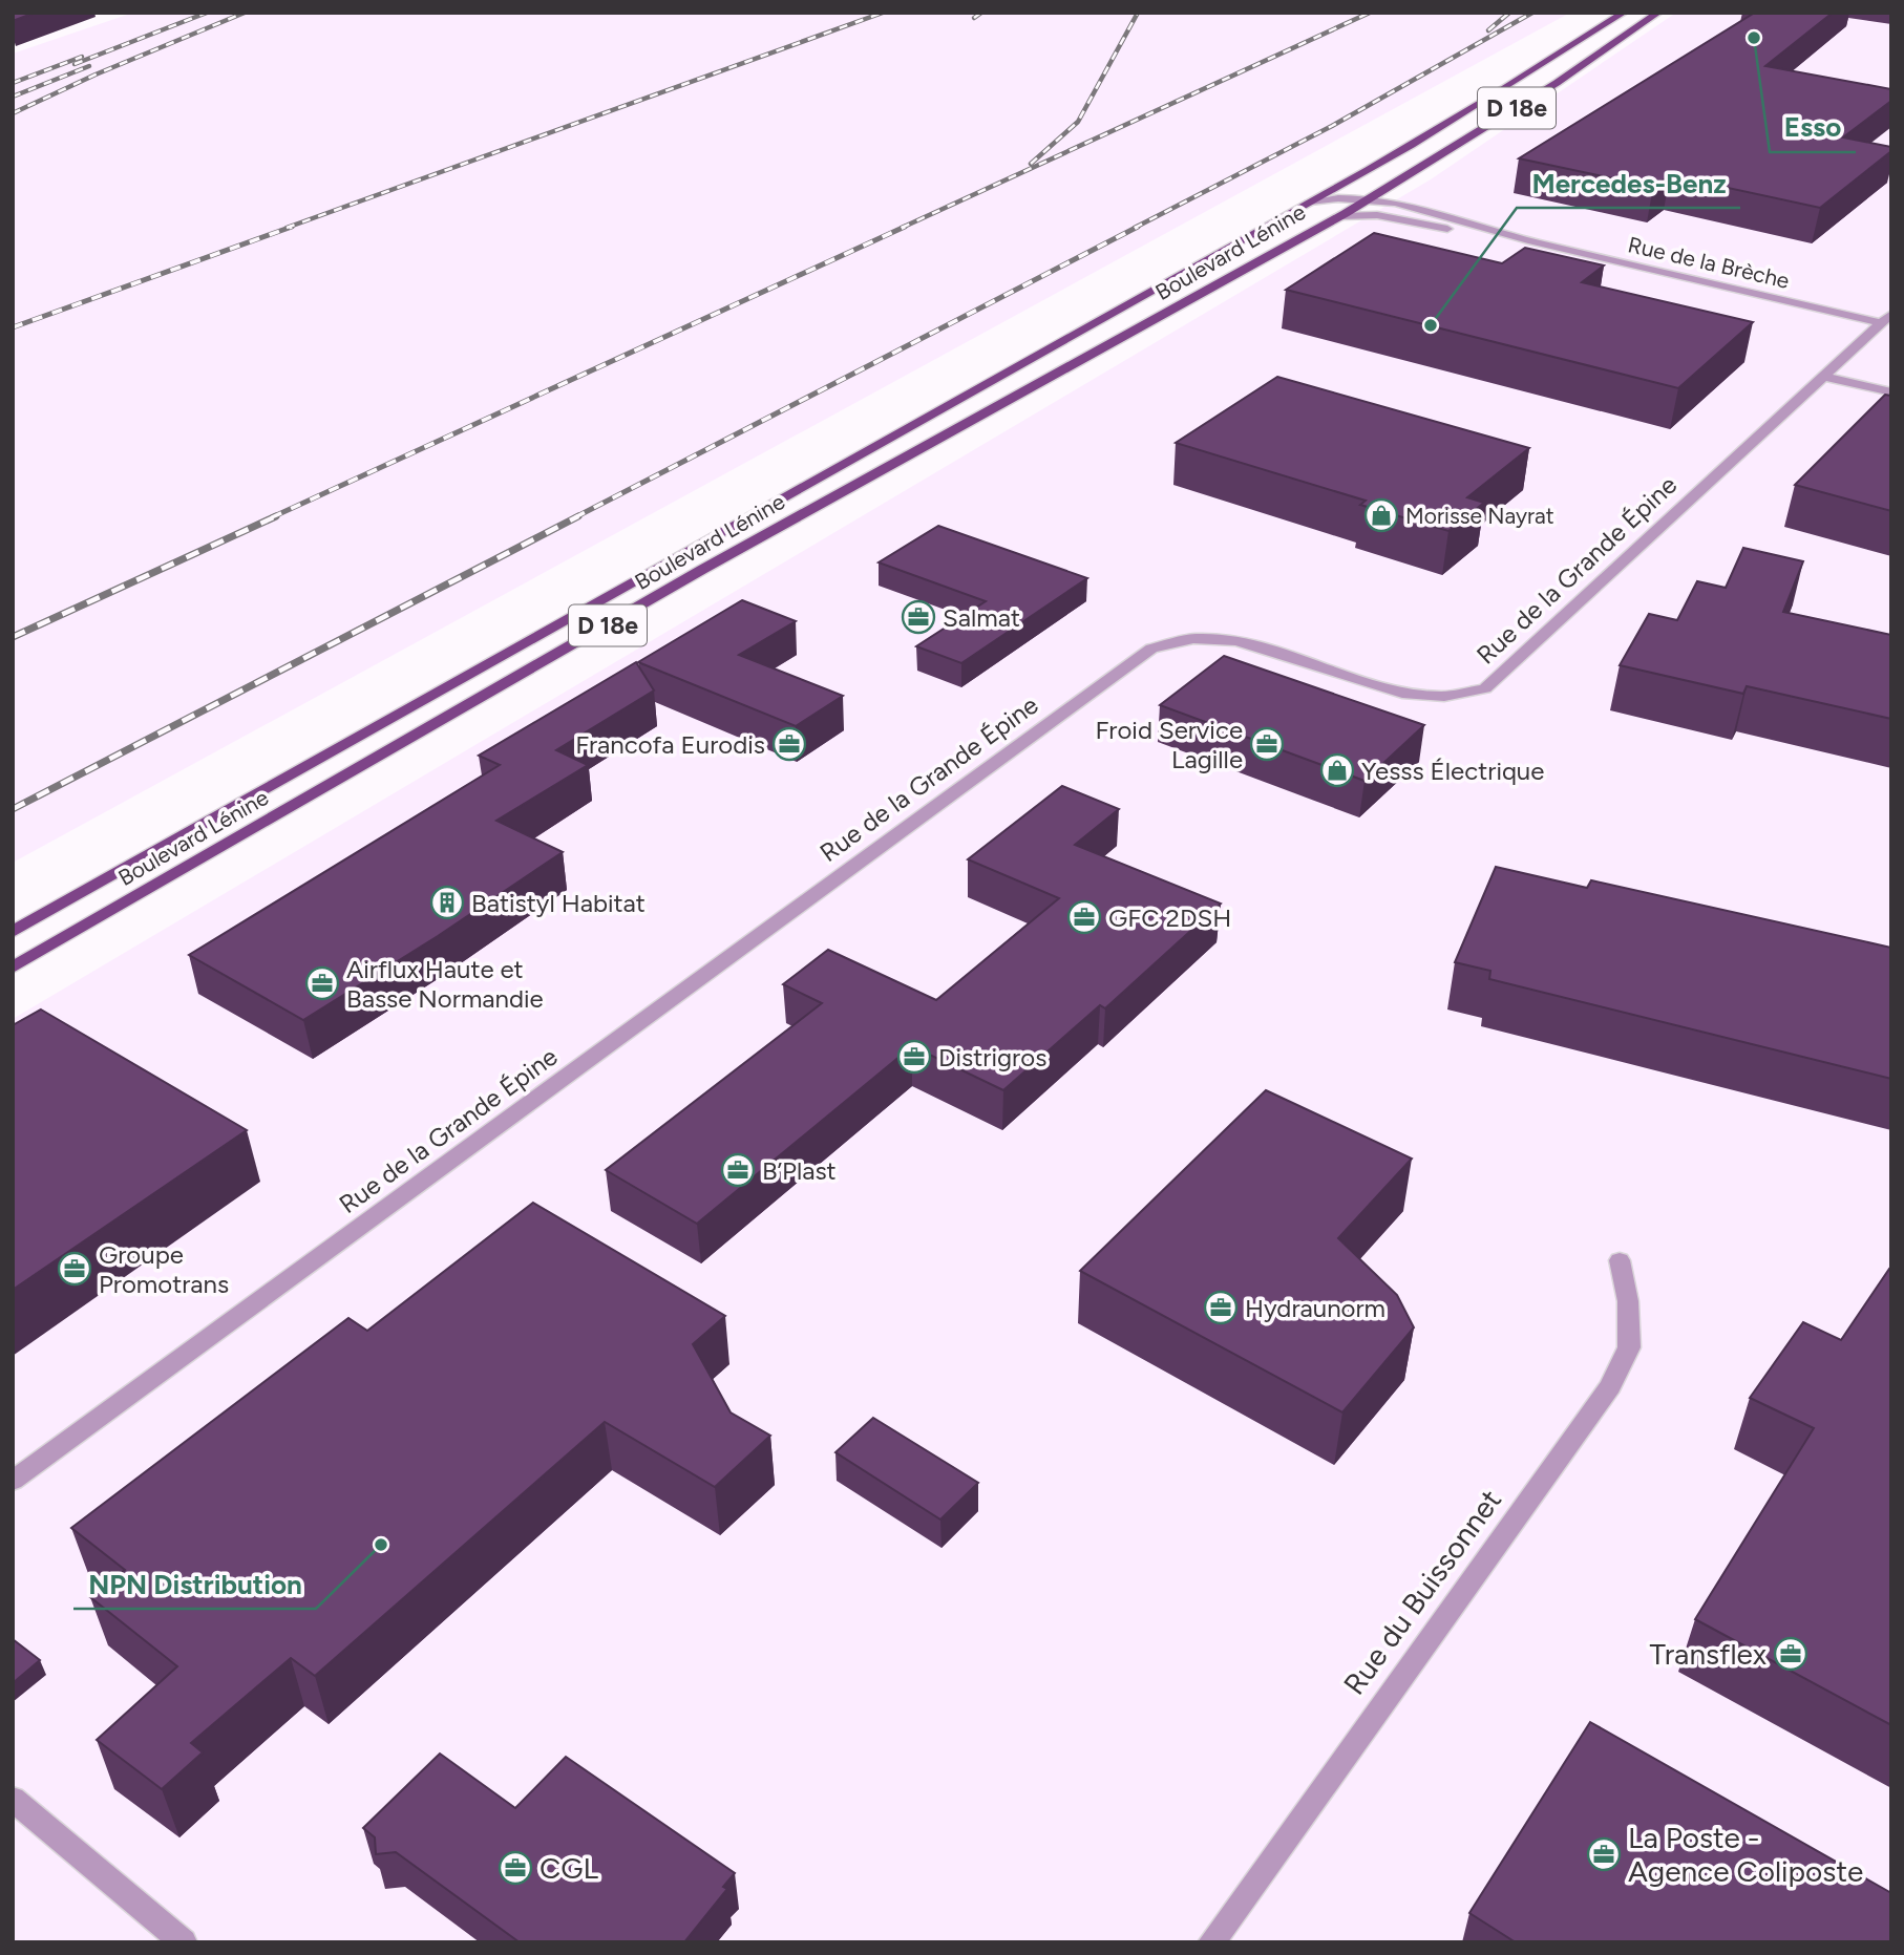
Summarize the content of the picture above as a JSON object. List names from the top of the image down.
{
  "streets": {
    "main road": ["D 18e", "Boulevard Lénine"],
    "street": ["Rue de la Brèche", "Rue de la Grande Épine", "Rue du Buissonnet"]
  },
  "crossings": [
    ["Boulevard Lénine", "Rue de la Brèche"],
    ["Rue de la Brèche", "Rue de la Grande Épine"]
  ],
  "places": {
    "other": ["Esso", "Mercedes-Benz", "NPN Distribution"],
    "shop": ["Morisse Nayrat", "Yesss Électrique"],
    "office": [
      "Salmat",
      "Francofa Eurodis",
      "Froid Service Lagille",
      "GFC 2DSH",
      "Airflux Haute et Basse Normandie",
      "Distrigros",
      "B’Plast",
      "Groupe Promotrans",
      "Hydraunorm",
      "Transflex",
      "La Poste - Agence Coliposte",
      "CGL"
    ],
    "building": ["Batistyl Habitat"]
  }
}
